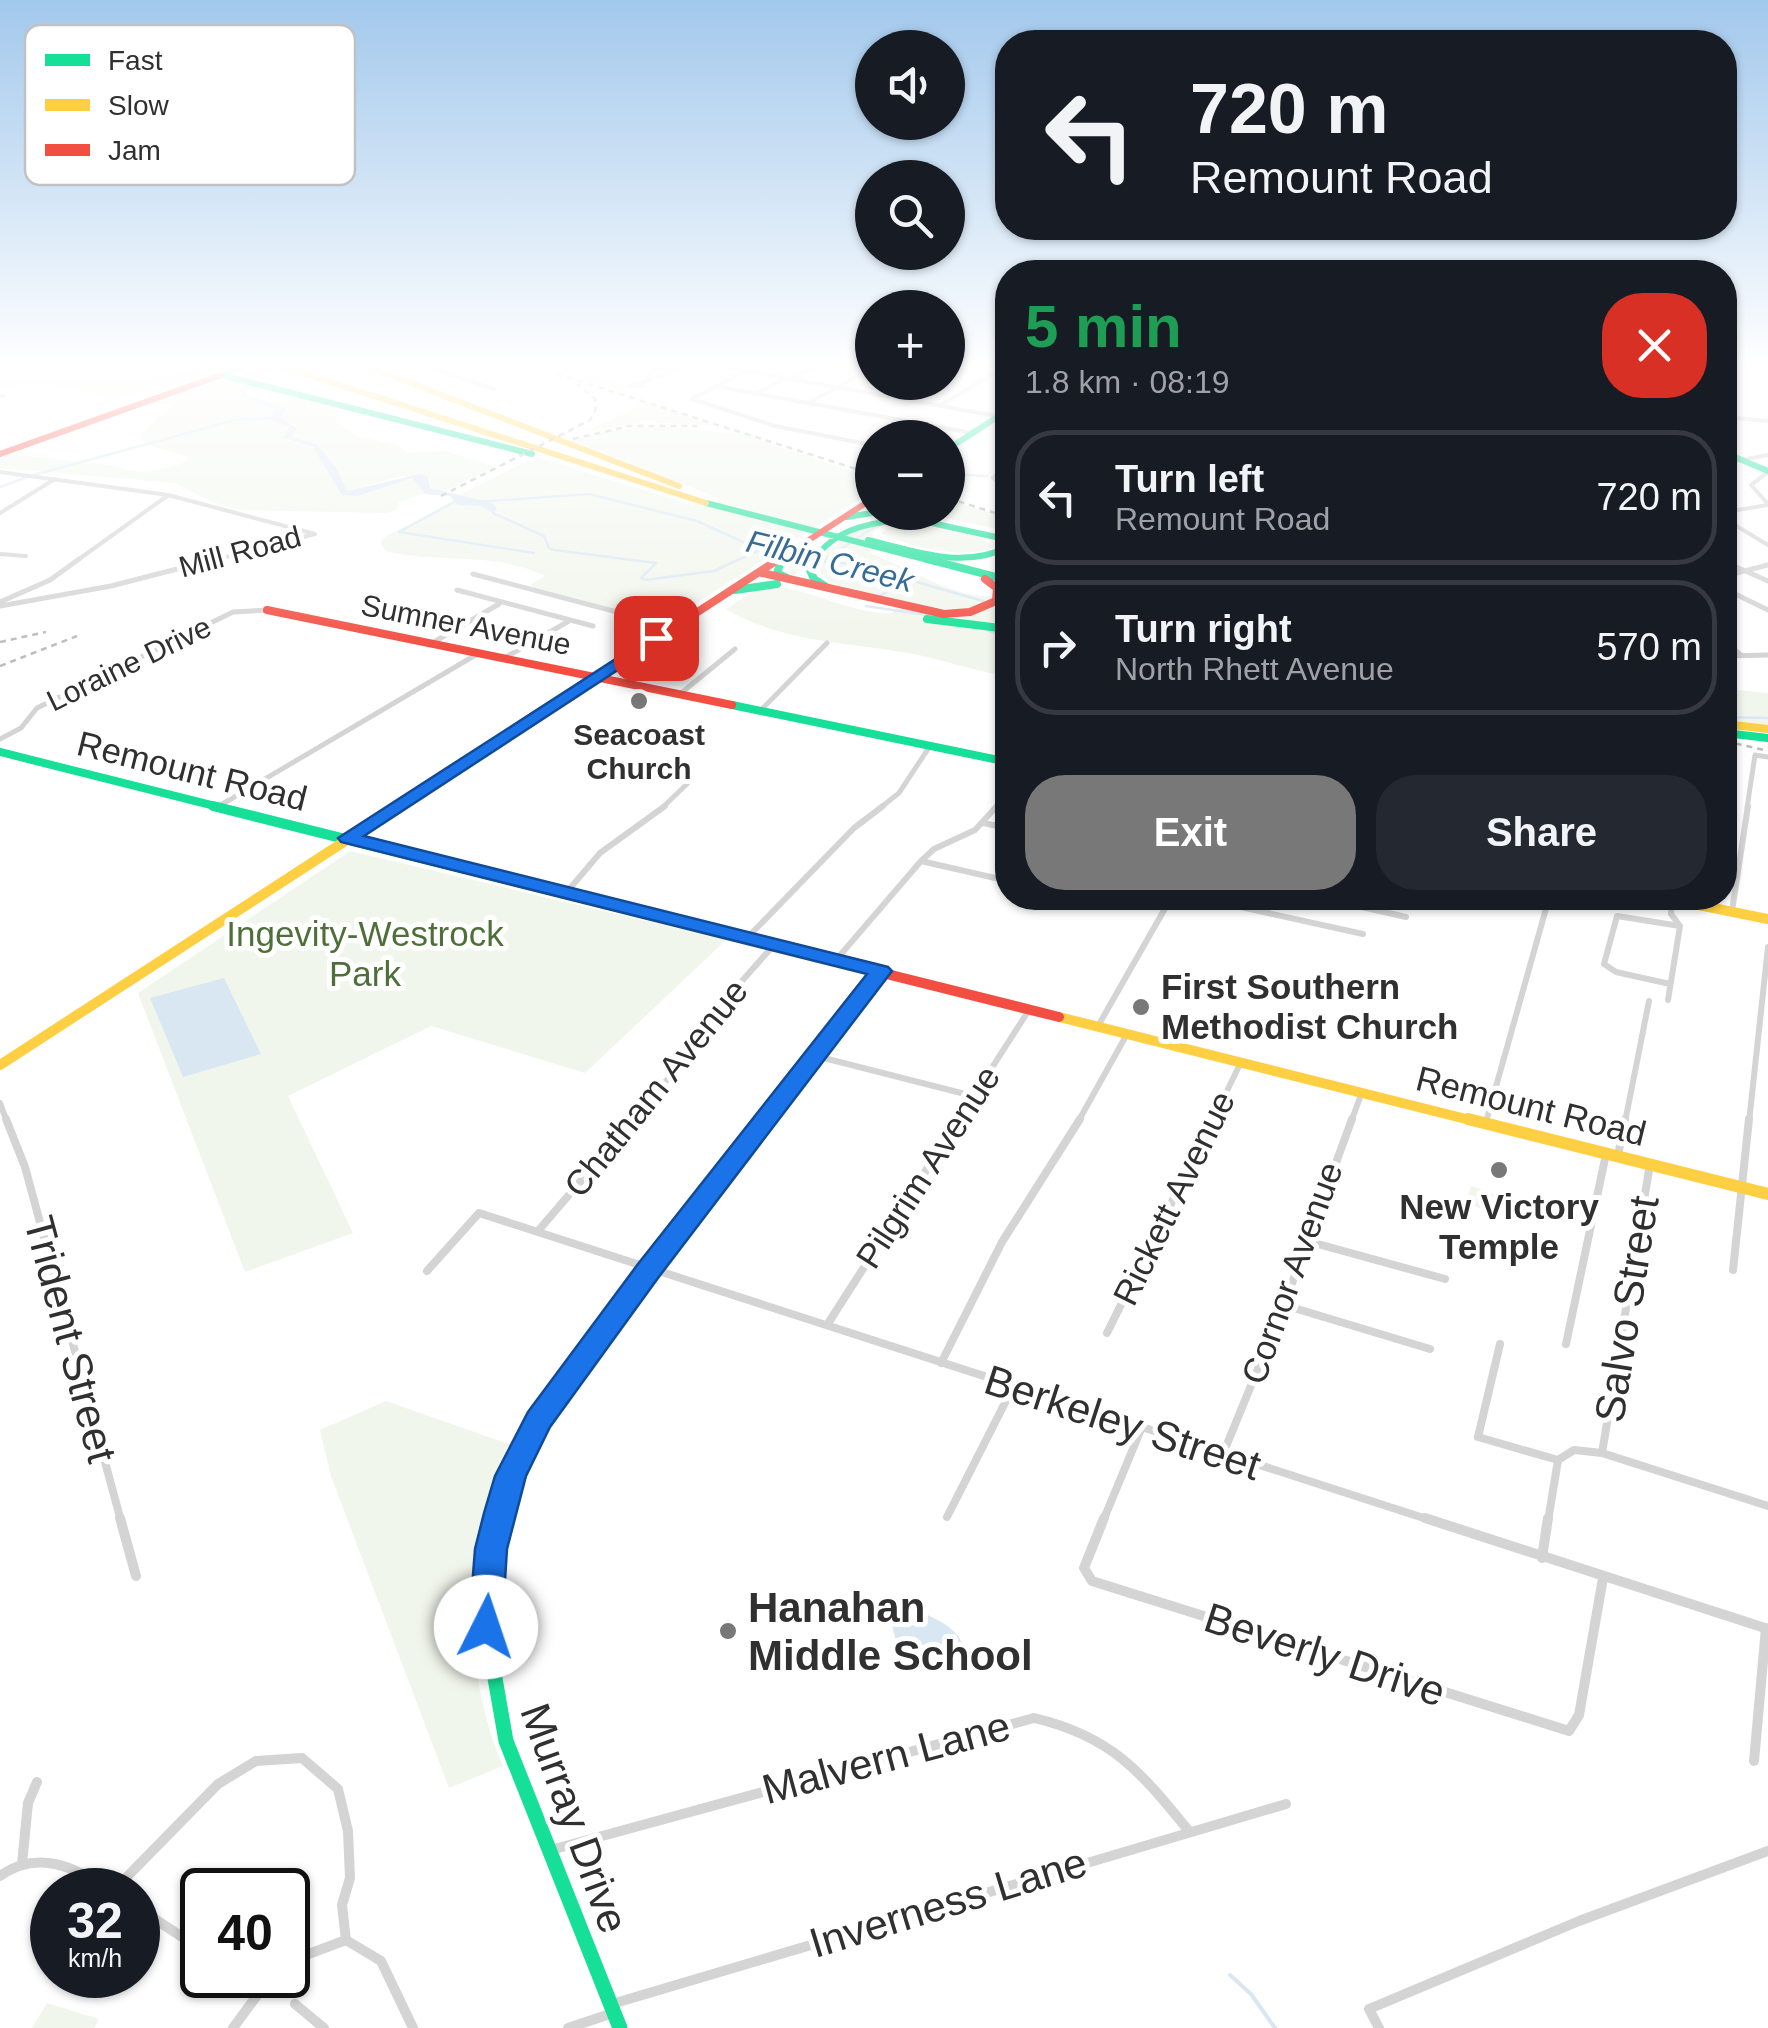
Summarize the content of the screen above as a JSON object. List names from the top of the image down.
{
  "streets": {
    "main road": ["Sumner Avenue", "Remount Road", "Murray Drive"],
    "street": [
      "Mill Road",
      "Loraine Drive",
      "Chatham Avenue",
      "Pilgrim Avenue",
      "Rickett Avenue",
      "Cornor Avenue",
      "Salvo Street",
      "Trident Street",
      "Berkeley Street",
      "Beverly Drive",
      "Malvern Lane",
      "Inverness Lane"
    ]
  },
  "crossings": [
    ["Sumner Avenue", "Loraine Drive"],
    ["Remount Road", "Chatham Avenue"],
    ["Remount Road", "Pilgrim Avenue"],
    ["Remount Road", "Rickett Avenue"],
    ["Remount Road", "Cornor Avenue"],
    ["Remount Road", "Salvo Street"],
    ["Remount Road", "Murray Drive"],
    ["Chatham Avenue", "Berkeley Street"],
    ["Pilgrim Avenue", "Berkeley Street"],
    ["Cornor Avenue", "Berkeley Street"],
    ["Berkeley Street", "Beverly Drive"],
    ["Berkeley Street", "Murray Drive"],
    ["Malvern Lane", "Murray Drive"],
    ["Malvern Lane", "Inverness Lane"],
    ["Murray Drive", "Inverness Lane"]
  ],
  "water": ["Filbin Creek"],
  "parks": ["Ingevity-Westrock Park"],
  "places": [
    "Seacoast Church",
    "First Southern Methodist Church",
    "New Victory Temple",
    "Hanahan Middle School"
  ],
  "legend": ["Fast", "Slow", "Jam"],
  "page": {
    "map_buttons": ["+", "−"],
    "turn": ["720 m", "Remount Road"],
    "heading": ["5 min", "1.8 km · 08:19"],
    "list": [
      {
        "name": "Turn left",
        "note": "Remount Road",
        "value": "720 m"
      },
      {
        "name": "Turn right",
        "note": "North Rhett Avenue",
        "value": "570 m"
      }
    ],
    "buttons": ["Exit", "Share"],
    "speed": "32 km/h",
    "limit": "40"
  }
}
